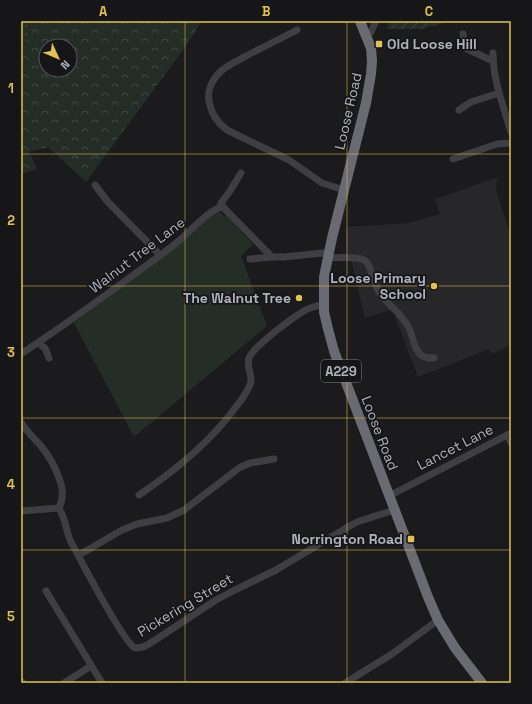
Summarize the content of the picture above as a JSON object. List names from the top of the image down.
{
  "streets": {
    "highway": ["Loose Road", "A229"],
    "street": ["Walnut Tree Lane", "Lancet Lane", "Pickering Street"]
  },
  "crossings": [
    ["Loose Road", "A229"],
    ["Loose Road", "Lancet Lane"],
    ["Loose Road", "Pickering Street"]
  ],
  "places": {
    "transit": ["Old Loose Hill", "Norrington Road"],
    "other": ["Loose Primary School", "The Walnut Tree"]
  },
  "north": "bottom right",
  "grid": {
    "columns": ["A", "B", "C"],
    "rows": [
      "1",
      "2",
      "3",
      "4",
      "5"
    ]
  }
}
